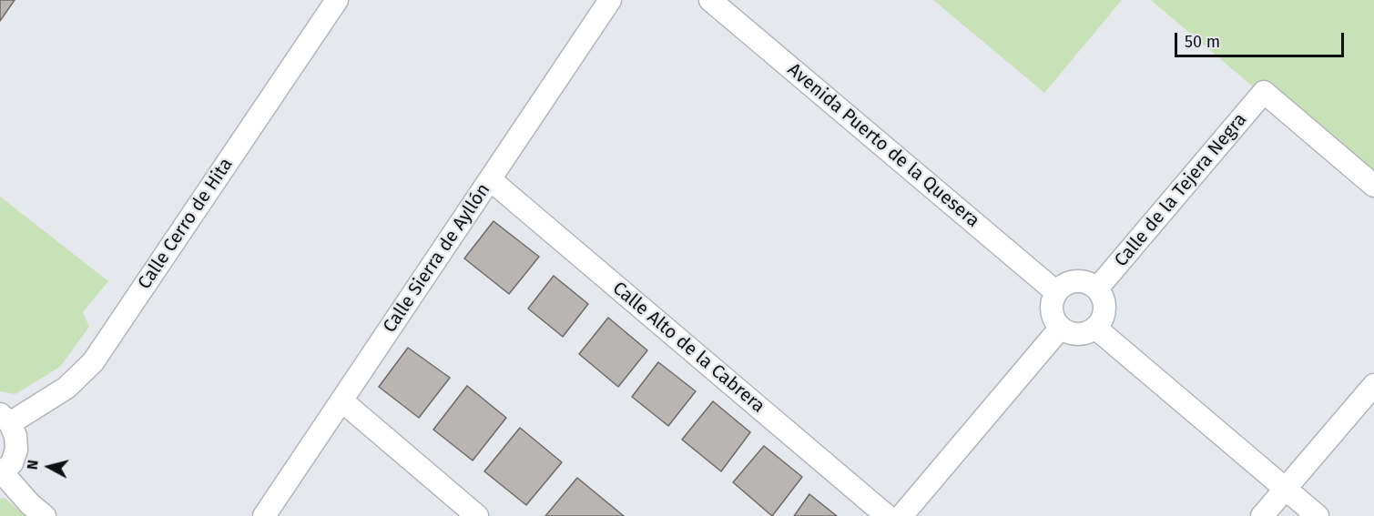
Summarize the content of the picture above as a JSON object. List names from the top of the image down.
{
  "streets": {
    "street": [
      "Avenida Puerto de la Quesera",
      "Calle de la Tejera Negra",
      "Calle Cerro de Hita",
      "Calle Sierra de Ayllón",
      "Calle Alto de la Cabrera"
    ]
  },
  "crossings": [
    ["Avenida Puerto de la Quesera", "Calle de la Tejera Negra"],
    ["Calle Sierra de Ayllón", "Calle Alto de la Cabrera"]
  ],
  "scale_bar": "50 m",
  "north": "left"
}
